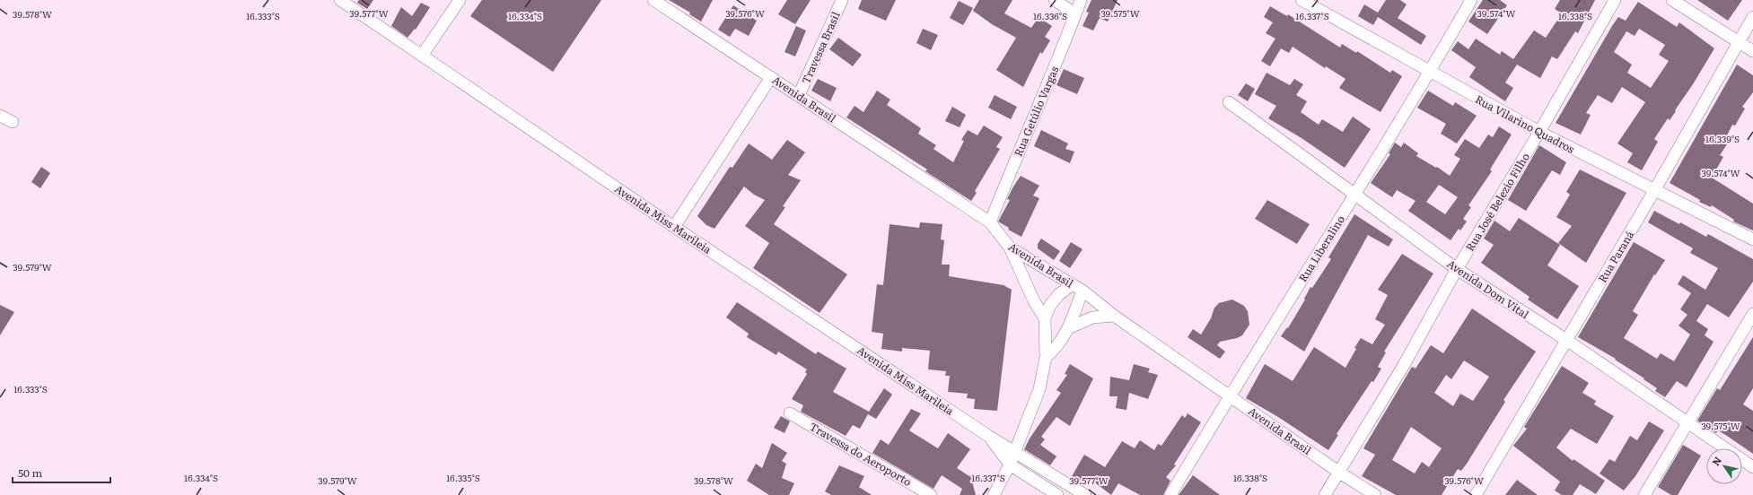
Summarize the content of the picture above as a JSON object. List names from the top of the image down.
{
  "streets": {
    "street": [
      "Travessa Brasil",
      "Avenida Brasil",
      "Rua Getúlio Vargas",
      "Rua Vilarino Quadros",
      "Rua José Belezio Filho",
      "Avenida Miss Marileia",
      "Rua Liberalino",
      "Rua Paraná",
      "Avenida Dom Vital",
      "Travessa do Aeroporto"
    ]
  },
  "crossings": [
    ["Travessa Brasil", "Avenida Brasil"],
    ["Avenida Brasil", "Rua Getúlio Vargas"],
    ["Avenida Brasil", "Rua José Belezio Filho"],
    ["Avenida Brasil", "Rua Liberalino"],
    ["Rua Vilarino Quadros", "Rua José Belezio Filho"],
    ["Rua Vilarino Quadros", "Rua Liberalino"],
    ["Rua Vilarino Quadros", "Rua Paraná"],
    ["Rua José Belezio Filho", "Avenida Dom Vital"],
    ["Rua Liberalino", "Avenida Dom Vital"],
    ["Rua Paraná", "Avenida Dom Vital"]
  ],
  "scale_bar": "50 m",
  "north": "top left",
  "coordinates": [
    "39.577°W",
    "39.576°W",
    "39.575°W",
    "39.574°W",
    "39.578°W",
    "16.333°S",
    "16.334°S",
    "16.336°S",
    "16.337°S",
    "16.338°S",
    "16.339°S",
    "39.579°W",
    "16.335°S"
  ]
}
